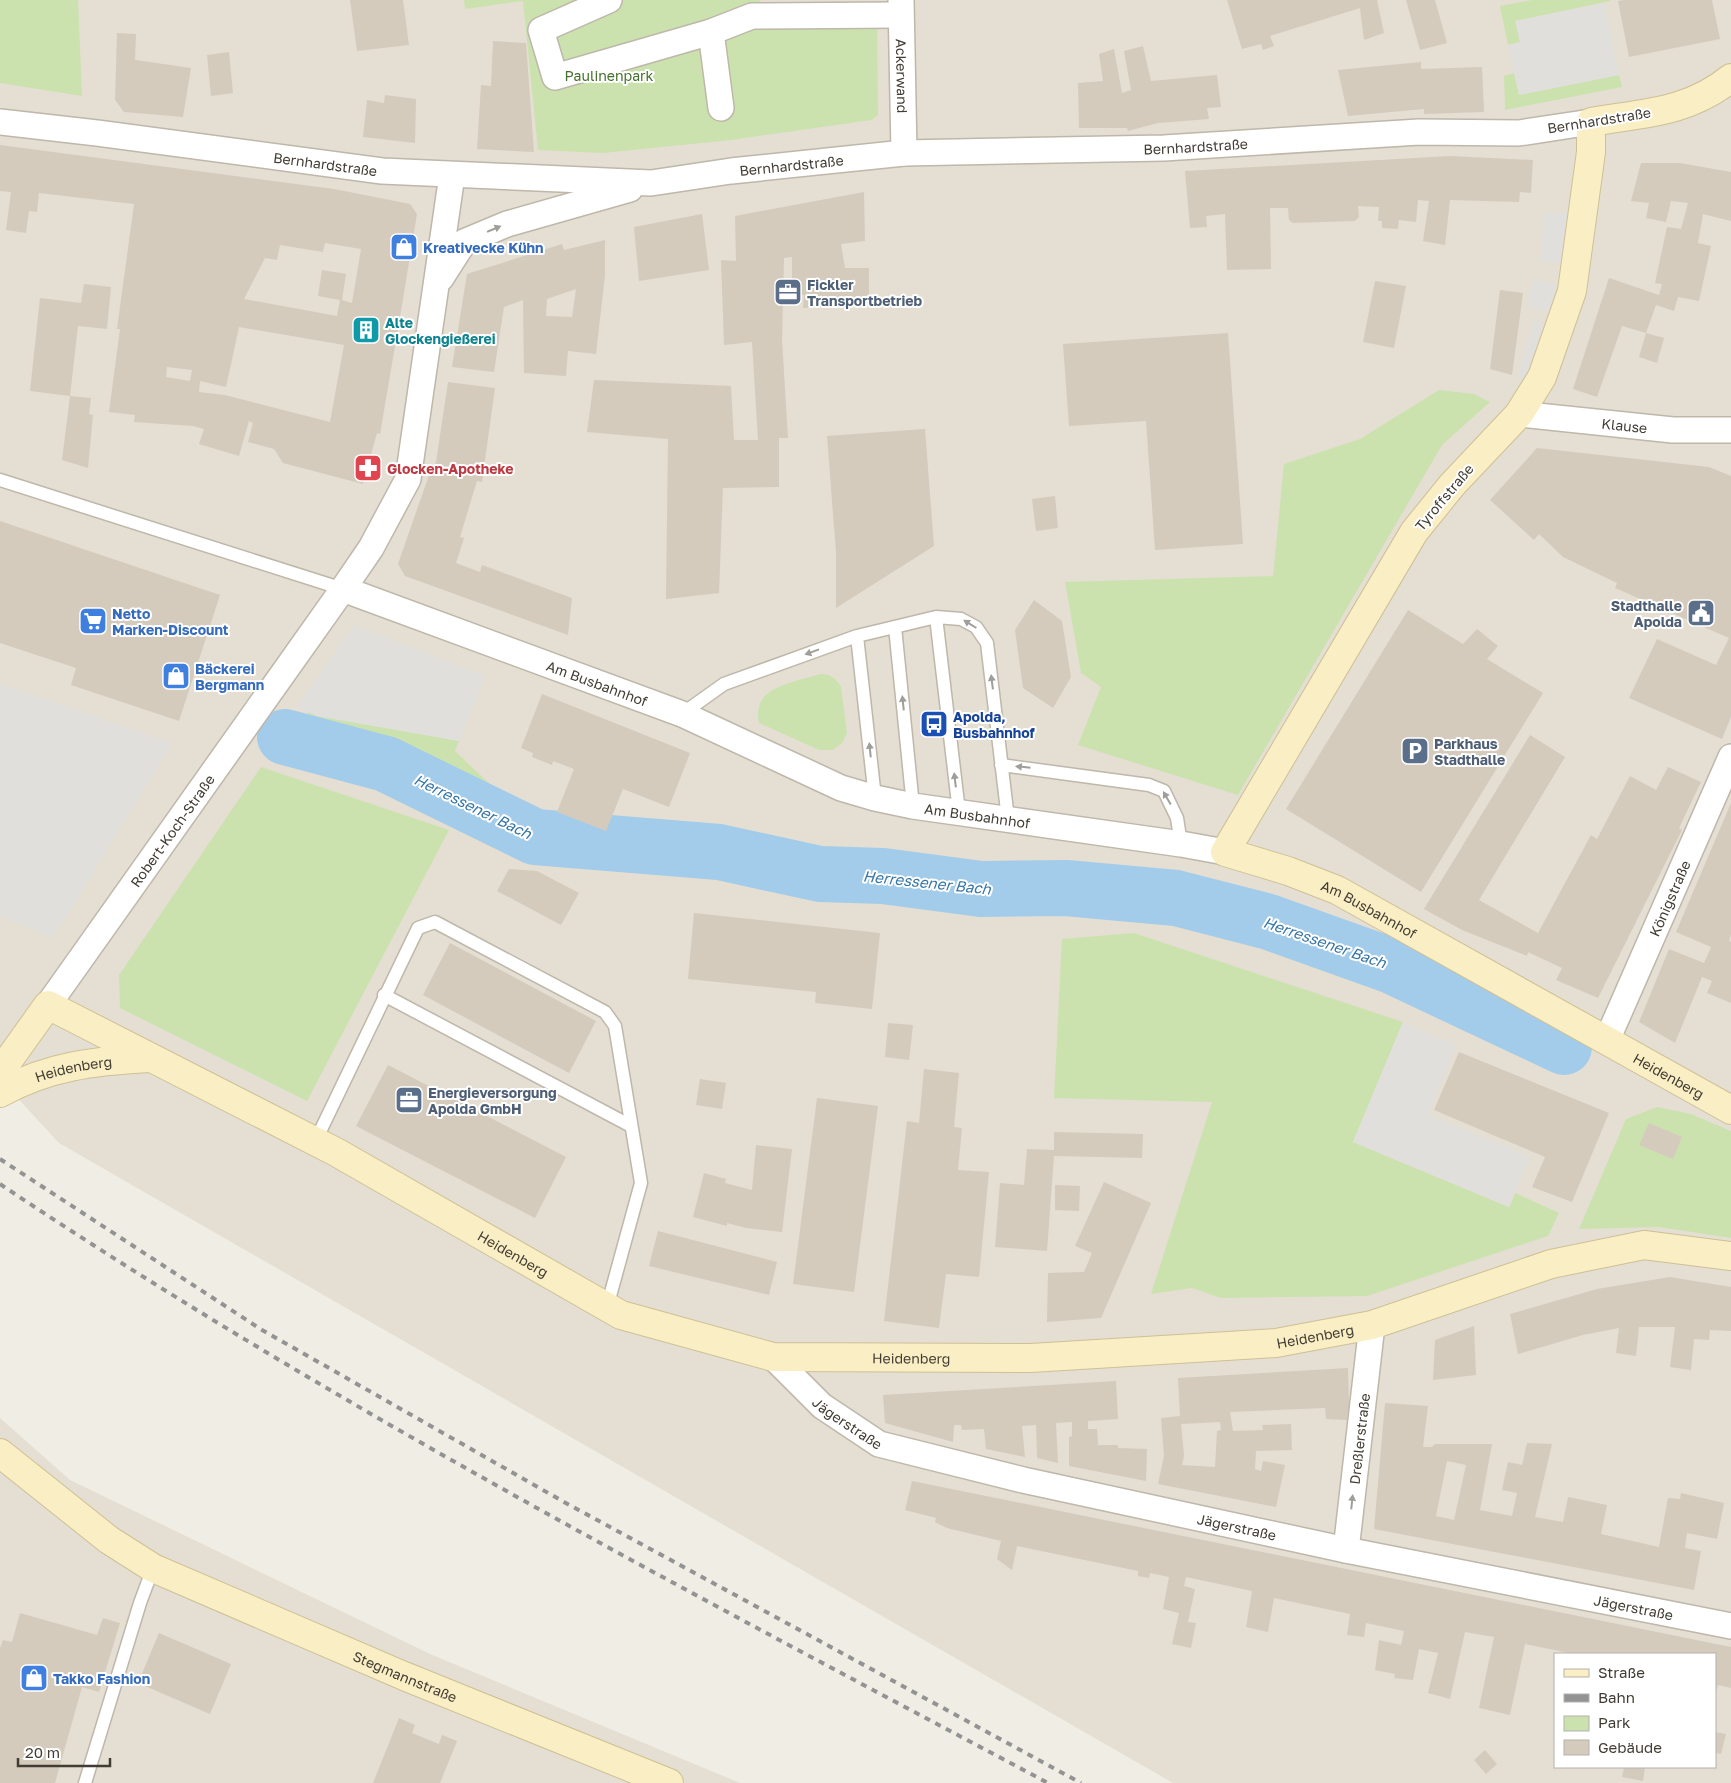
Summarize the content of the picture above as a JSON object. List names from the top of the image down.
{
  "streets": {
    "main road": [
      "Bernhardstraße",
      "Tyroffstraße",
      "Am Busbahnhof",
      "Robert-Koch-Straße",
      "Heidenberg",
      "Stegmannstraße"
    ],
    "street": [
      "Ackerwand",
      "Klause",
      "Königstraße",
      "Jägerstraße",
      "Dreßlerstraße"
    ]
  },
  "crossings": [
    ["Ackerwand", "Bernhardstraße"],
    ["Bernhardstraße", "Tyroffstraße"],
    ["Bernhardstraße", "Robert-Koch-Straße"],
    ["Klause", "Tyroffstraße"],
    ["Tyroffstraße", "Am Busbahnhof"],
    ["Am Busbahnhof", "Robert-Koch-Straße"],
    ["Am Busbahnhof", "Königstraße"],
    ["Am Busbahnhof", "Heidenberg"],
    ["Robert-Koch-Straße", "Heidenberg"],
    ["Königstraße", "Heidenberg"],
    ["Heidenberg", "Jägerstraße"],
    ["Heidenberg", "Dreßlerstraße"],
    ["Jägerstraße", "Dreßlerstraße"]
  ],
  "one_way": ["Dreßlerstraße"],
  "water": ["Herressener Bach"],
  "parks": ["Paulinenpark"],
  "places": {
    "shop": ["Kreativecke Kühn", "Bäckerei Bergmann", "Takko Fashion"],
    "office": ["Fickler Transportbetrieb", "Energieversorgung Apolda GmbH"],
    "building": ["Alte Glockengießerei"],
    "pharmacy": ["Glocken-Apotheke"],
    "public building": ["Stadthalle Apolda"],
    "supermarket": ["Netto Marken-Discount"],
    "bus stop": ["Apolda, Busbahnhof"],
    "parking": ["Parkhaus Stadthalle"]
  },
  "legend": [
    "Straße",
    "Bahn",
    "Park",
    "Gebäude"
  ],
  "scale_bar": "20 m"
}
